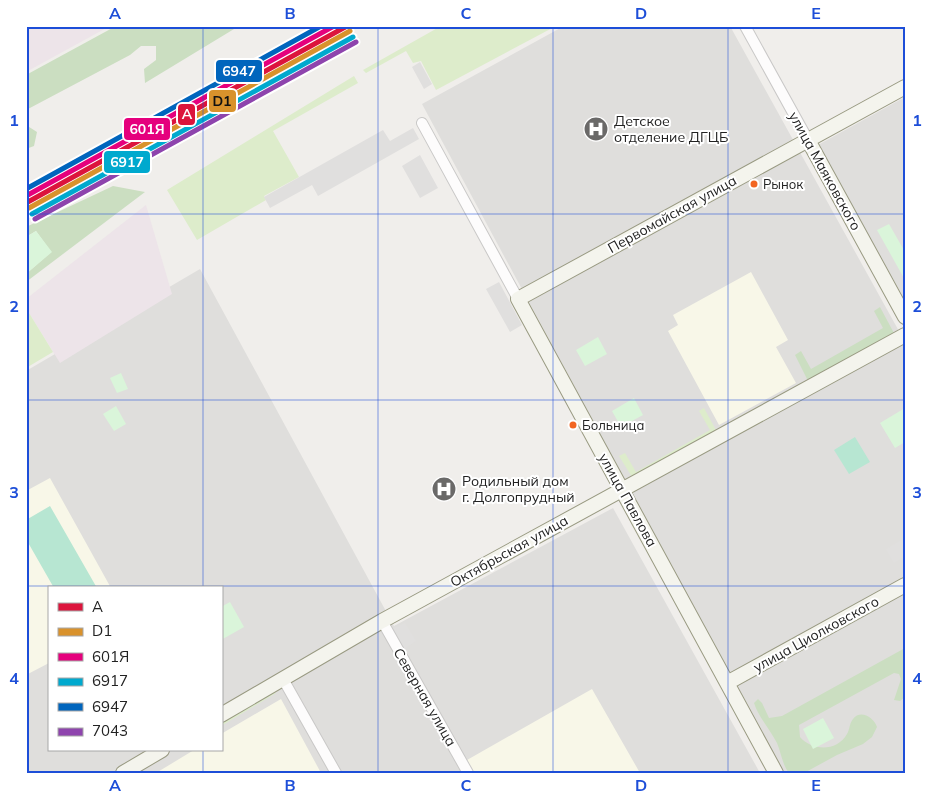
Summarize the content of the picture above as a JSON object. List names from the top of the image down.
{
  "streets": {
    "street": [
      "улица Маяковского",
      "Первомайская улица",
      "улица Павлова",
      "Октябрьская улица",
      "улица Циолковского",
      "Северная улица"
    ]
  },
  "crossings": [
    ["улица Маяковского", "Первомайская улица"],
    ["Первомайская улица", "улица Павлова"],
    ["улица Павлова", "Октябрьская улица"],
    ["улица Павлова", "улица Циолковского"],
    ["Октябрьская улица", "Северная улица"]
  ],
  "places": {
    "hospital": ["Детское отделение ДГЦБ", "Родильный дом г. Долгопрудный"],
    "other": ["Рынок", "Больница"]
  },
  "lines": [
    "transit line A",
    "transit line 601Я",
    "transit line 6947",
    "transit line D1",
    "transit line 6917",
    "transit line 7043"
  ],
  "legend": [
    "A",
    "D1",
    "601Я",
    "6917",
    "6947",
    "7043"
  ],
  "grid": {
    "columns": [
      "A",
      "B",
      "C",
      "D",
      "E"
    ],
    "rows": [
      "1",
      "2",
      "3",
      "4"
    ]
  }
}
